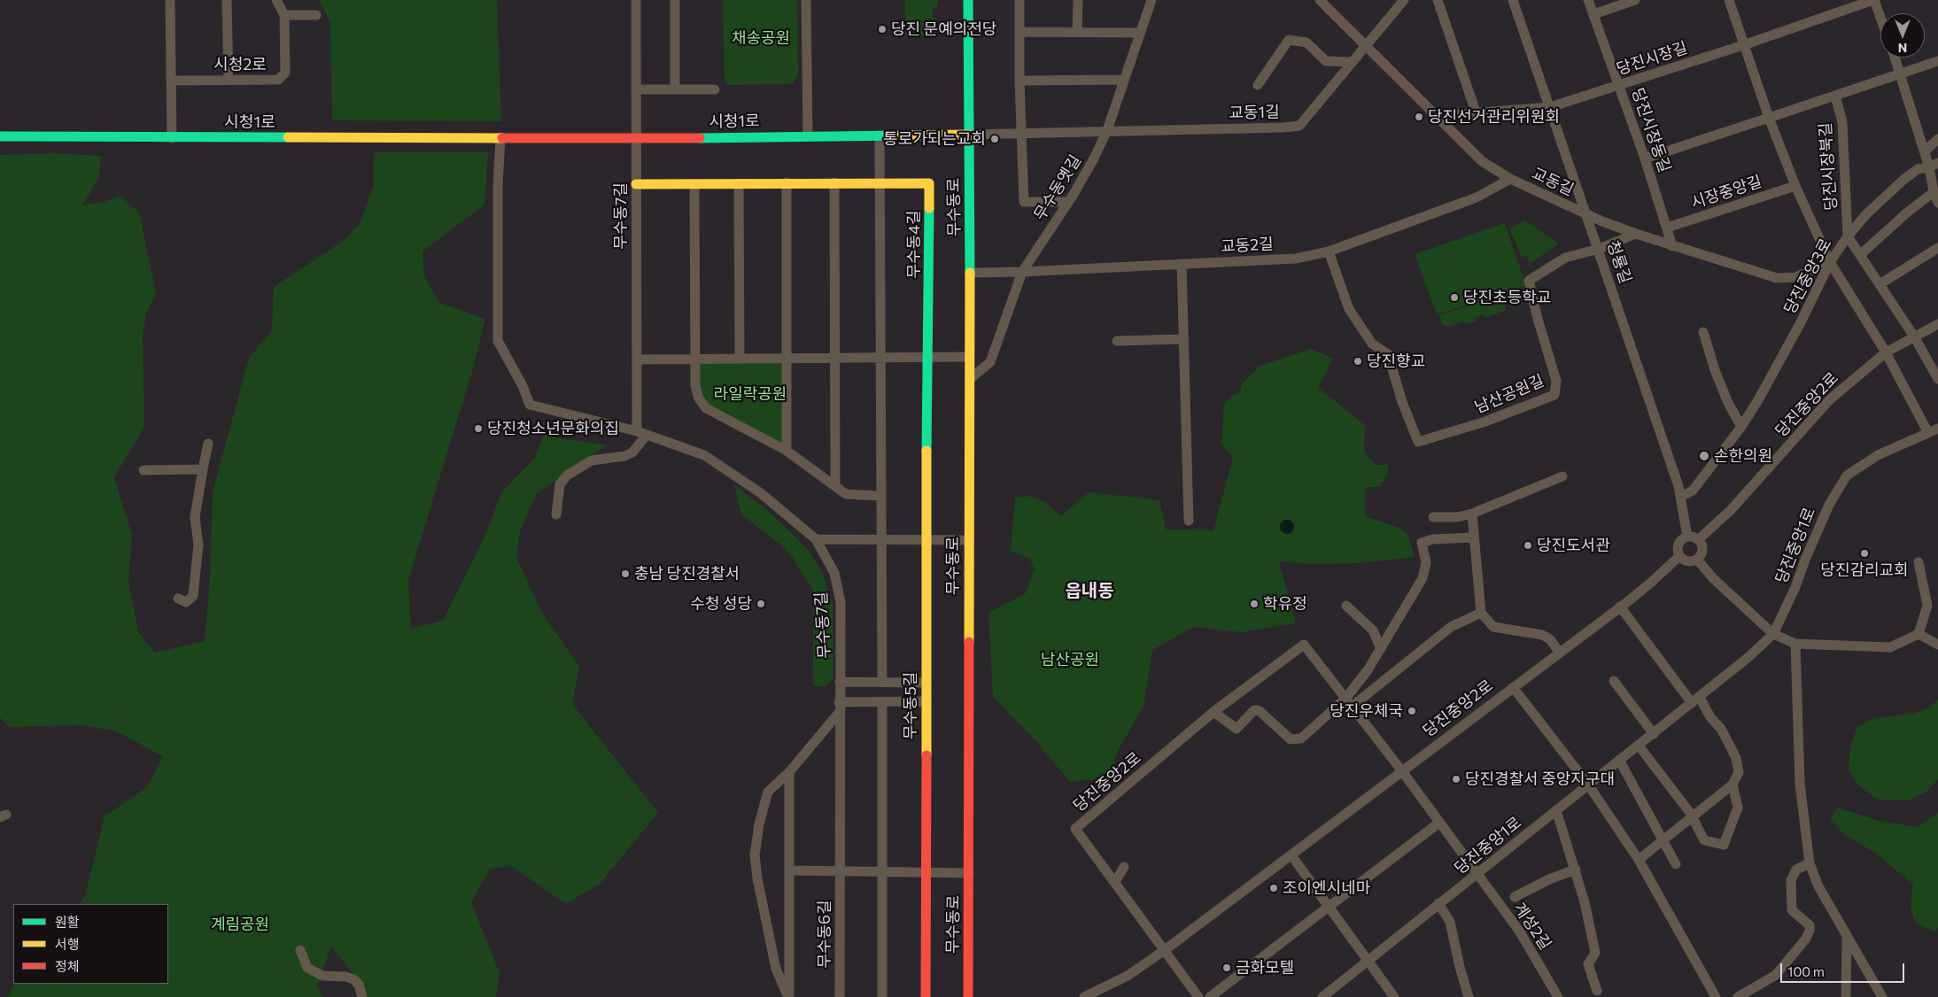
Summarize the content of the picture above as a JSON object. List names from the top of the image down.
{
  "streets": {
    "street": [
      "당진시장길",
      "시청2로",
      "교동1길",
      "시청1로",
      "당진시장동길",
      "당진시장북길",
      "교동길",
      "무수동옛길",
      "시장중앙길",
      "무수동로",
      "무수동7길",
      "무수동4길",
      "교동2길",
      "청룡길",
      "당진중앙3로",
      "남산공원길",
      "당진중앙2로",
      "당진중앙1로",
      "무수동5길",
      "계성2길",
      "무수동6길"
    ]
  },
  "crossings": [
    ["당진시장길", "당진시장동길"],
    ["당진시장길", "교동길"],
    ["당진시장길", "청룡길"],
    ["교동1길", "교동길"],
    ["교동1길", "무수동옛길"],
    ["시청1로", "무수동로"],
    ["시청1로", "무수동7길"],
    ["당진시장동길", "당진시장북길"],
    ["당진시장동길", "교동길"],
    ["당진시장동길", "시장중앙길"],
    ["당진시장북길", "당진중앙3로"],
    ["교동길", "교동2길"],
    ["교동길", "청룡길"],
    ["교동길", "당진중앙3로"],
    ["무수동옛길", "무수동로"],
    ["무수동옛길", "교동2길"],
    ["무수동로", "교동2길"],
    ["무수동7길", "무수동4길"],
    ["무수동7길", "무수동6길"],
    ["무수동4길", "무수동5길"],
    ["교동2길", "남산공원길"],
    ["청룡길", "당진중앙3로"],
    ["청룡길", "남산공원길"],
    ["청룡길", "당진중앙2로"],
    ["당진중앙2로", "당진중앙1로"],
    ["당진중앙1로", "계성2길"]
  ],
  "districts": ["읍내동"],
  "parks": [
    "채송공원",
    "라일락공원",
    "남산공원",
    "계림공원"
  ],
  "places": [
    "당진 문예의전당",
    "당진선거관리위원회",
    "통로가되는교회",
    "당진초등학교",
    "당진향교",
    "당진청소년문화의집",
    "손한의원",
    "당진도서관",
    "당진감리교회",
    "충남 당진경찰서",
    "수청 성당",
    "학유정",
    "당진우체국",
    "당진경찰서 중앙지구대",
    "조이엔시네마",
    "금화모텔"
  ],
  "legend": ["원활", "서행", "정체"],
  "scale_bar": "100 m",
  "north": "bottom"
}
